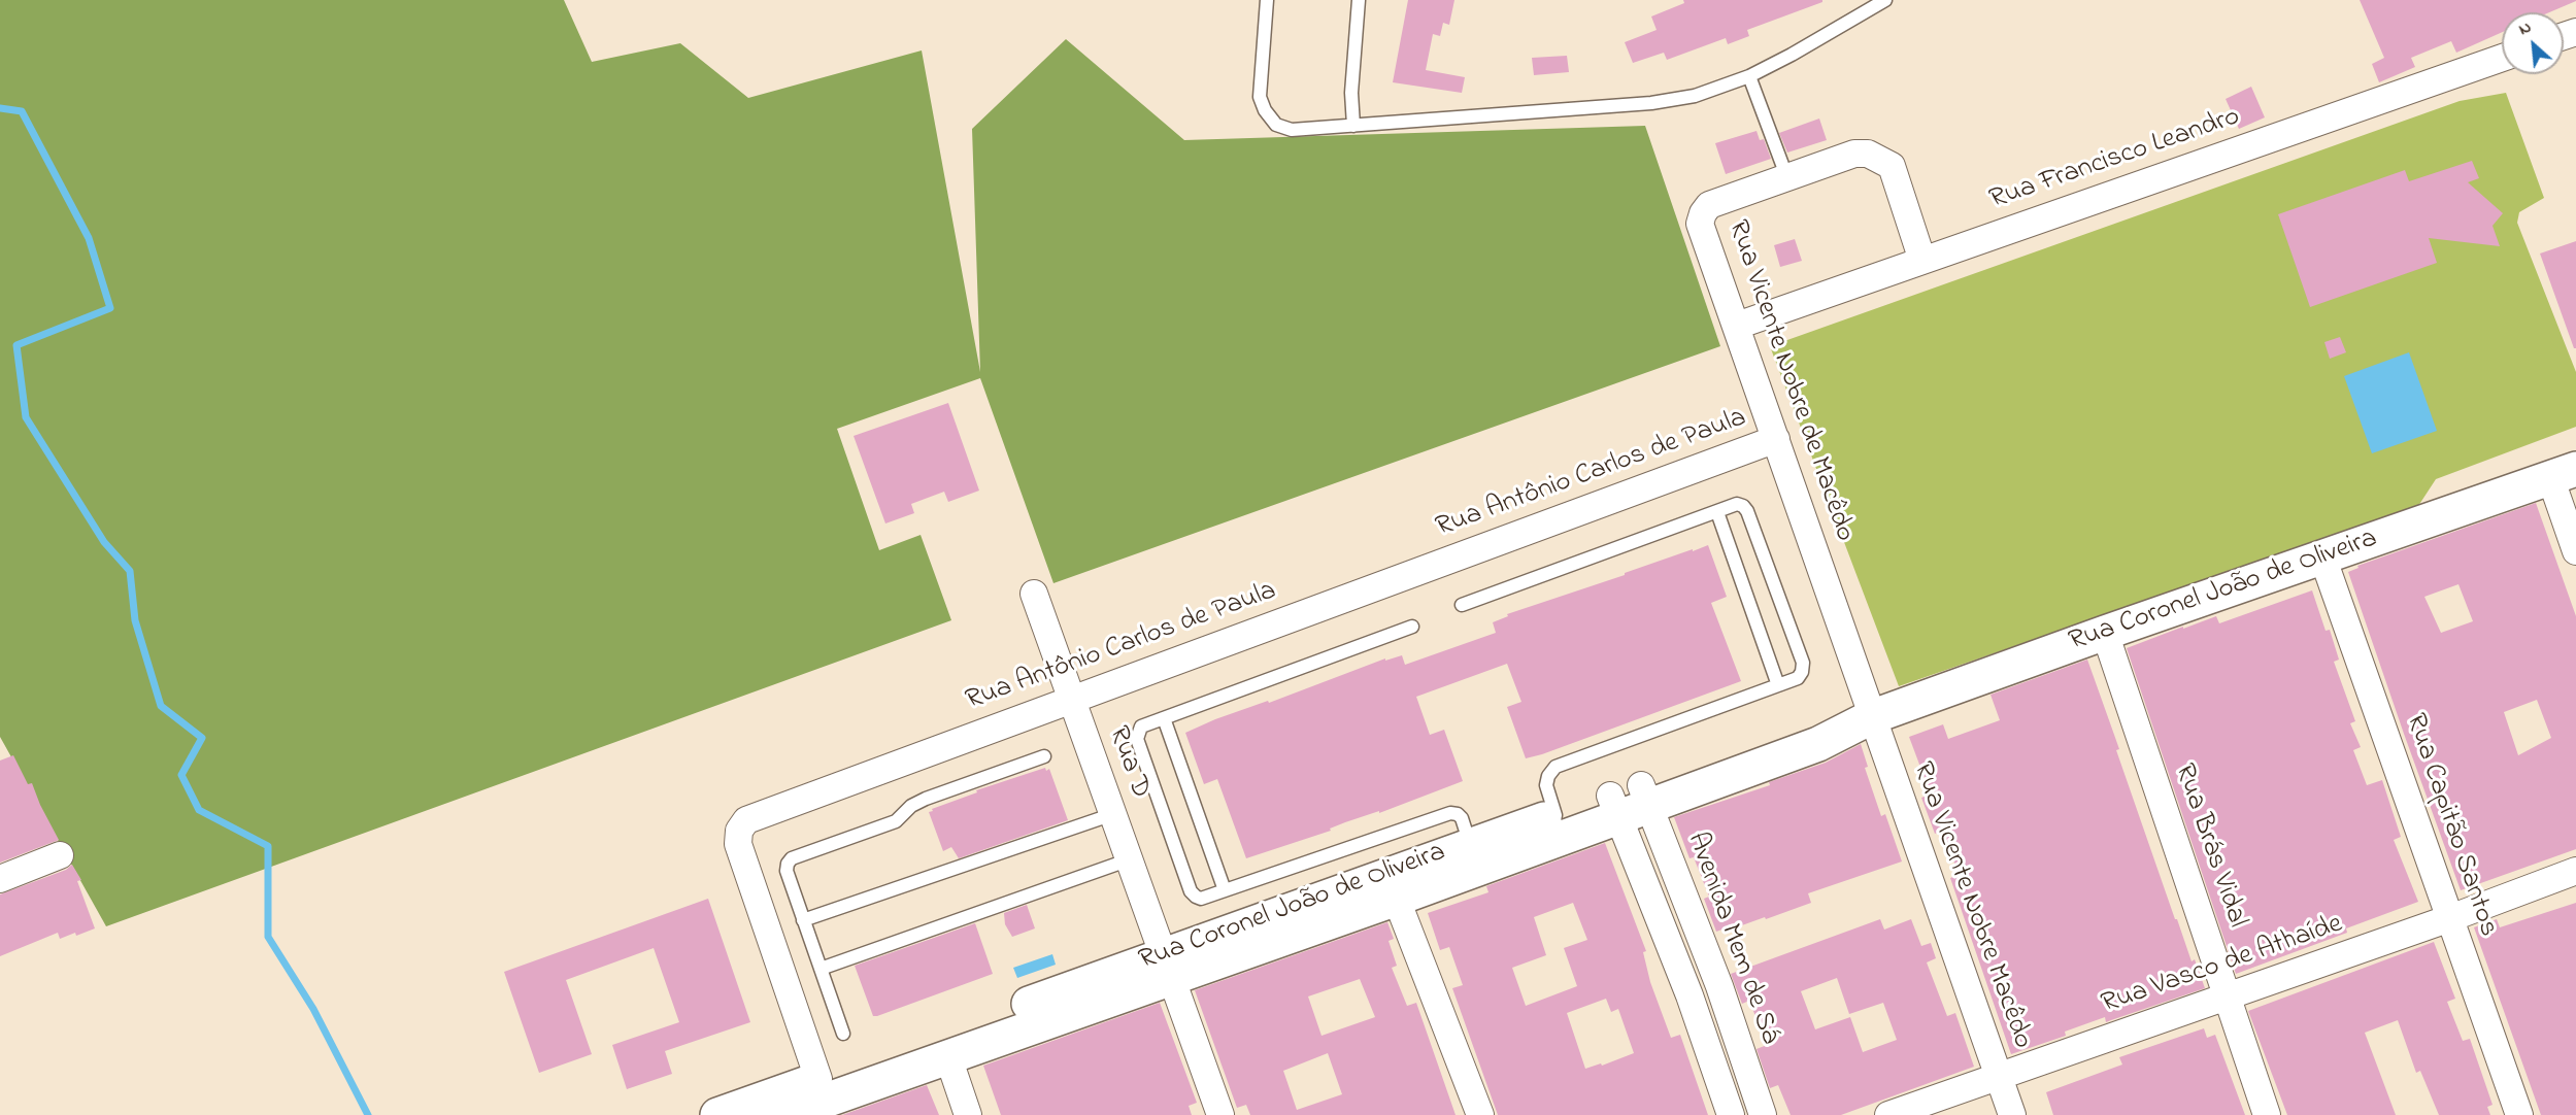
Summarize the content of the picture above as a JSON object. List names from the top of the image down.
{
  "streets": {
    "street": [
      "Rua Francisco Leandro",
      "Rua Vicente Nobre de Macêdo",
      "Rua Antônio Carlos de Paula",
      "Rua Coronel João de Oliveira",
      "Rua D",
      "Rua Capitão Santos",
      "Rua Brás Vidal",
      "Rua Vicente Nobre Macêdo",
      "Avenida Mem de Sá",
      "Rua Vasco de Athaíde"
    ]
  },
  "crossings": [
    ["Rua Francisco Leandro", "Rua Vicente Nobre de Macêdo"],
    ["Rua Vicente Nobre de Macêdo", "Rua Antônio Carlos de Paula"],
    ["Rua Vicente Nobre de Macêdo", "Rua Coronel João de Oliveira"],
    ["Rua Vicente Nobre de Macêdo", "Rua Vicente Nobre Macêdo"],
    ["Rua Antônio Carlos de Paula", "Rua Coronel João de Oliveira"],
    ["Rua Antônio Carlos de Paula", "Rua D"],
    ["Rua Coronel João de Oliveira", "Rua D"],
    ["Rua Coronel João de Oliveira", "Rua Capitão Santos"],
    ["Rua Coronel João de Oliveira", "Rua Brás Vidal"],
    ["Rua Coronel João de Oliveira", "Rua Vicente Nobre Macêdo"],
    ["Rua Coronel João de Oliveira", "Avenida Mem de Sá"],
    ["Rua Capitão Santos", "Rua Vasco de Athaíde"],
    ["Rua Brás Vidal", "Rua Vasco de Athaíde"],
    ["Rua Vicente Nobre Macêdo", "Rua Vasco de Athaíde"]
  ],
  "north": "top left"
}
